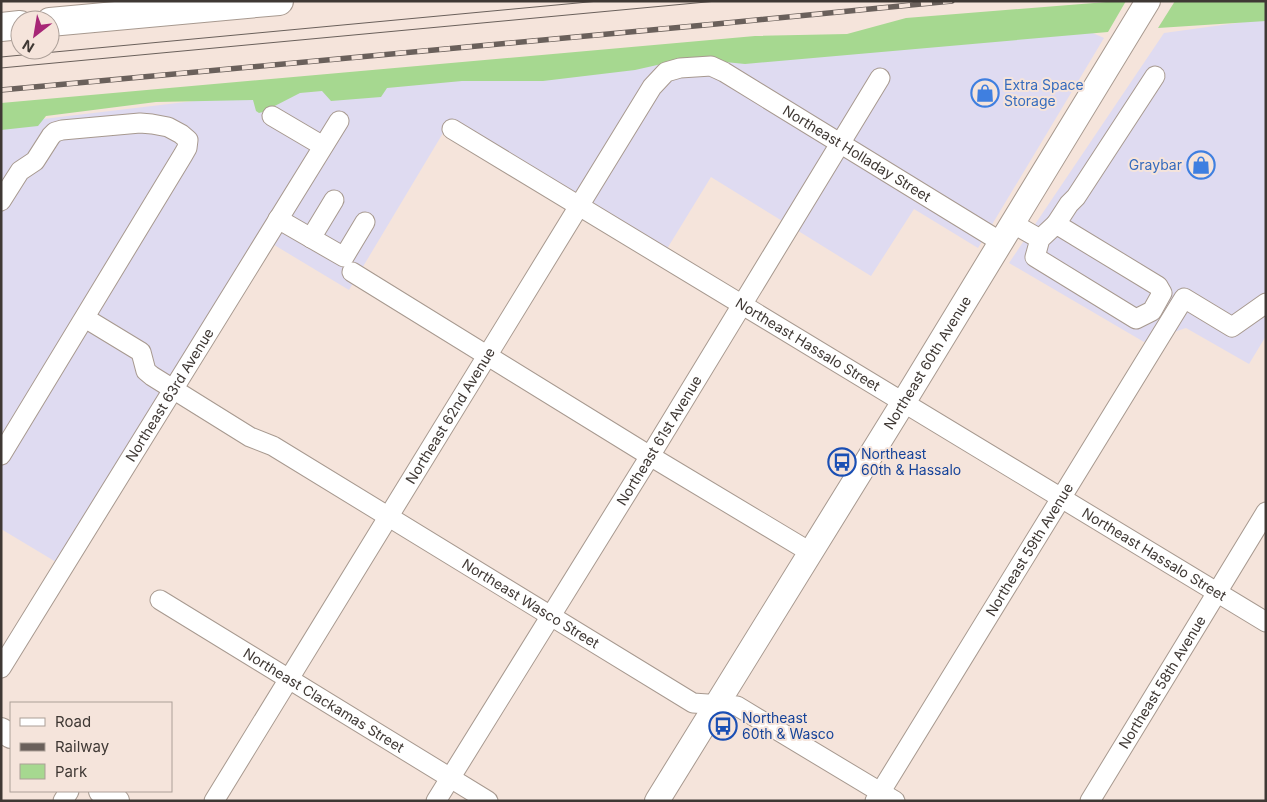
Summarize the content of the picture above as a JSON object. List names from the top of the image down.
{
  "streets": {
    "main road": ["Northeast 60th Avenue"],
    "street": [
      "Northeast Holladay Street",
      "Northeast Hassalo Street",
      "Northeast 63rd Avenue",
      "Northeast 62nd Avenue",
      "Northeast 61st Avenue",
      "Northeast 59th Avenue",
      "Northeast Wasco Street",
      "Northeast 58th Avenue",
      "Northeast Clackamas Street"
    ]
  },
  "crossings": [
    ["Northeast Holladay Street", "Northeast 60th Avenue"],
    ["Northeast Holladay Street", "Northeast 62nd Avenue"],
    ["Northeast Holladay Street", "Northeast 61st Avenue"],
    ["Northeast Hassalo Street", "Northeast 60th Avenue"],
    ["Northeast Hassalo Street", "Northeast 62nd Avenue"],
    ["Northeast Hassalo Street", "Northeast 61st Avenue"],
    ["Northeast Hassalo Street", "Northeast 59th Avenue"],
    ["Northeast Hassalo Street", "Northeast 58th Avenue"],
    ["Northeast 60th Avenue", "Northeast Wasco Street"],
    ["Northeast 63rd Avenue", "Northeast Wasco Street"],
    ["Northeast 62nd Avenue", "Northeast Wasco Street"],
    ["Northeast 62nd Avenue", "Northeast Clackamas Street"],
    ["Northeast 61st Avenue", "Northeast Wasco Street"],
    ["Northeast 61st Avenue", "Northeast Clackamas Street"],
    ["Northeast 59th Avenue", "Northeast Wasco Street"]
  ],
  "places": {
    "shop": ["Extra Space Storage", "Graybar"],
    "bus stop": ["Northeast 60th & Hassalo", "Northeast 60th & Wasco"]
  },
  "legend": ["Road", "Railway", "Park"],
  "north": "bottom left"
}
